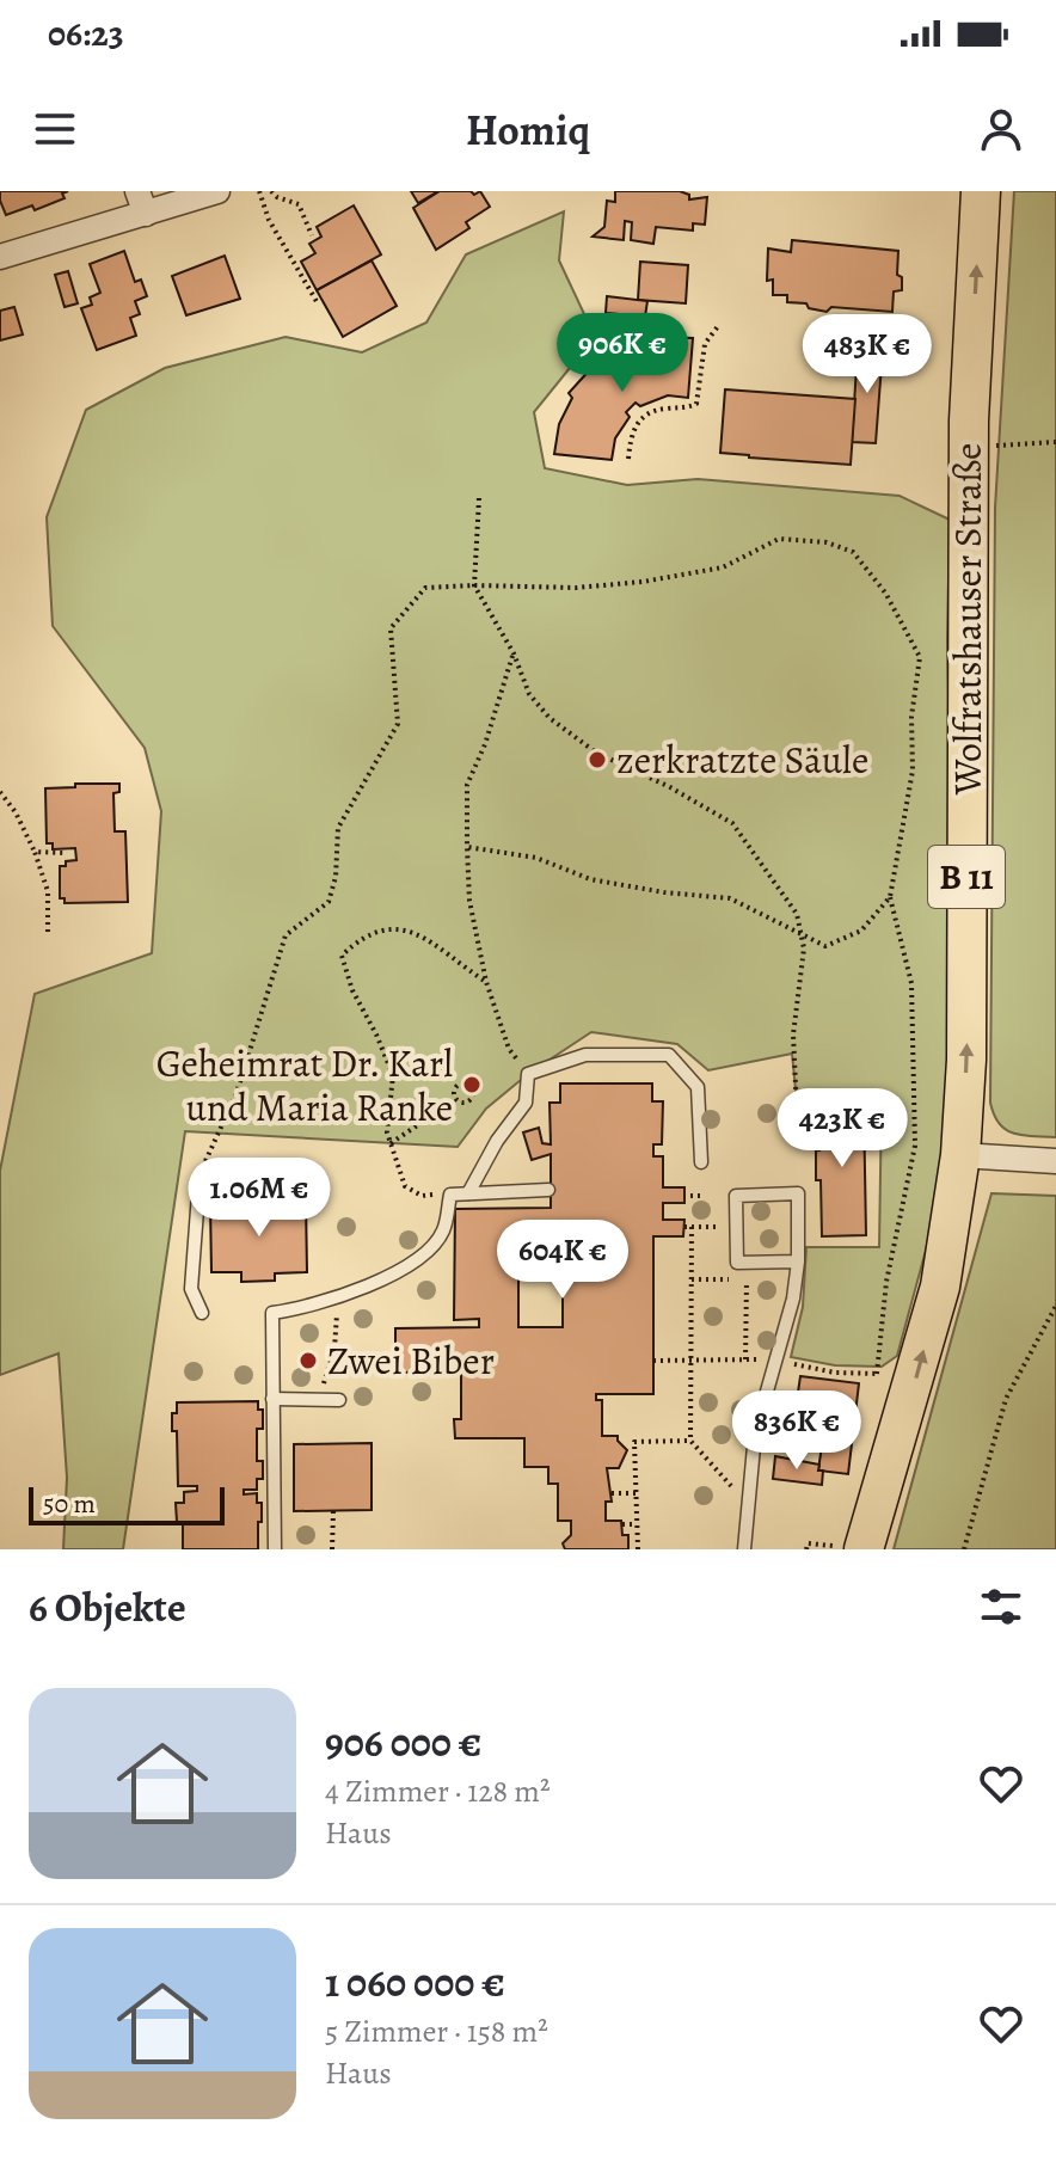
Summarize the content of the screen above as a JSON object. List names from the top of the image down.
{
  "streets": {
    "main road": ["Wolfratshauser Straße", "B 11"]
  },
  "one_way": ["Wolfratshauser Straße"],
  "places": ["zerkratzte Säule", "Geheimrat Dr. Karl und Maria Ranke", "Zwei Biber"],
  "scale_bar": "50 m",
  "page": {
    "status": "06:23",
    "header": "Homiq",
    "price": [
      "906K €",
      "483K €",
      "423K €",
      "1.06M €",
      "604K €",
      "836K €"
    ],
    "scale": "50 m",
    "heading": "6 Objekte",
    "list": [
      {
        "name": "906 000 €",
        "note": "4 Zimmer · 128 m² · Haus"
      },
      {
        "name": "1 060 000 €",
        "note": "5 Zimmer · 158 m² · Haus"
      }
    ]
  }
}
